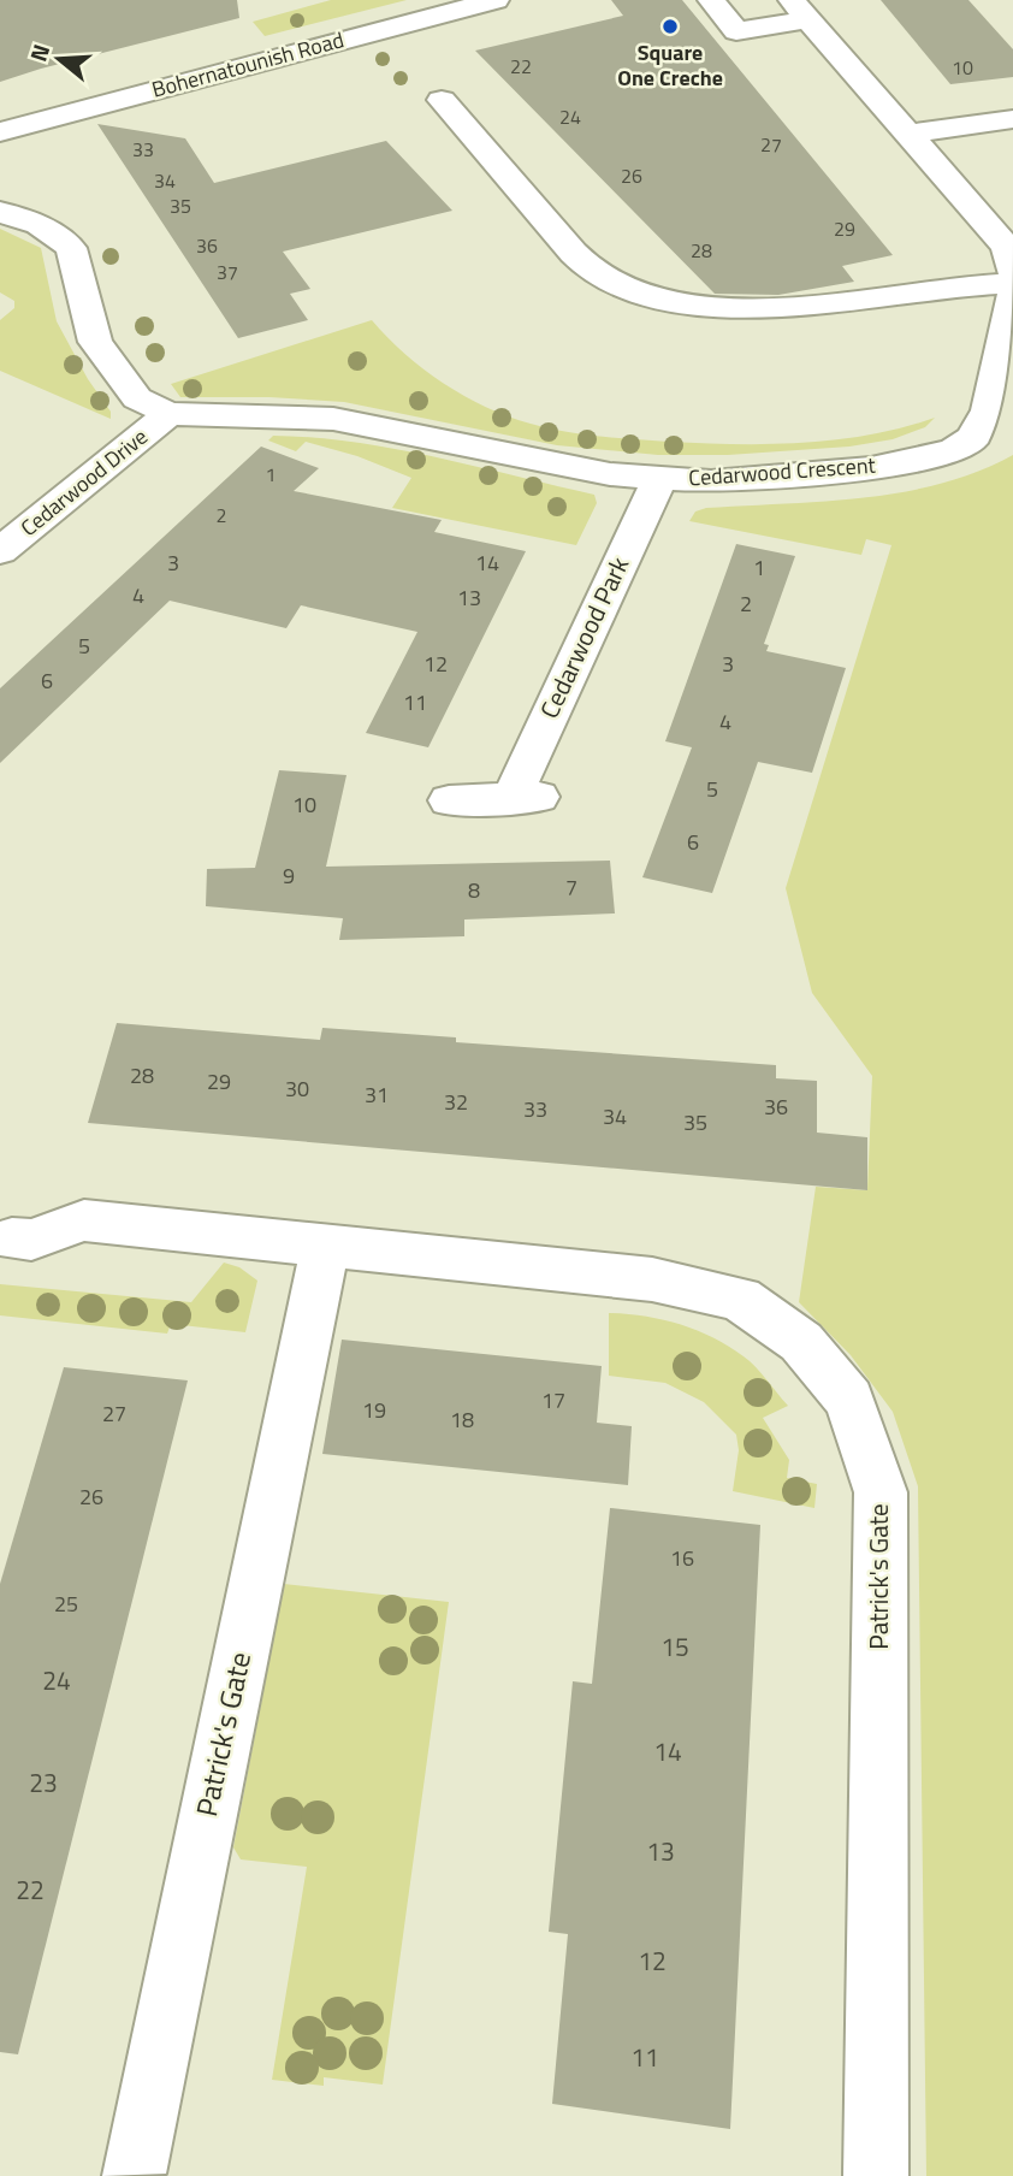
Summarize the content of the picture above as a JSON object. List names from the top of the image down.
{
  "streets": {
    "street": [
      "Bohernatounish Road",
      "Cedarwood Crescent",
      "Cedarwood Drive",
      "Cedarwood Park",
      "Patrick's Gate"
    ]
  },
  "crossings": [
    ["Cedarwood Crescent", "Cedarwood Drive"],
    ["Cedarwood Crescent", "Cedarwood Park"]
  ],
  "places": ["Square One Creche"],
  "house_numbers": [
    "22",
    "10",
    "24",
    "27",
    "33",
    "26",
    "34",
    "35",
    "29",
    "36",
    "28",
    "37",
    "1",
    "2",
    "3",
    "14",
    "1",
    "4",
    "13",
    "2",
    "5",
    "12",
    "3",
    "6",
    "11",
    "4",
    "5",
    "10",
    "6",
    "9",
    "7",
    "8",
    "28",
    "29",
    "30",
    "31",
    "32",
    "36",
    "33",
    "34",
    "35",
    "17",
    "19",
    "27",
    "18",
    "26",
    "16",
    "25",
    "15",
    "24",
    "14",
    "23",
    "13",
    "22",
    "12",
    "11"
  ],
  "north": "left"
}
